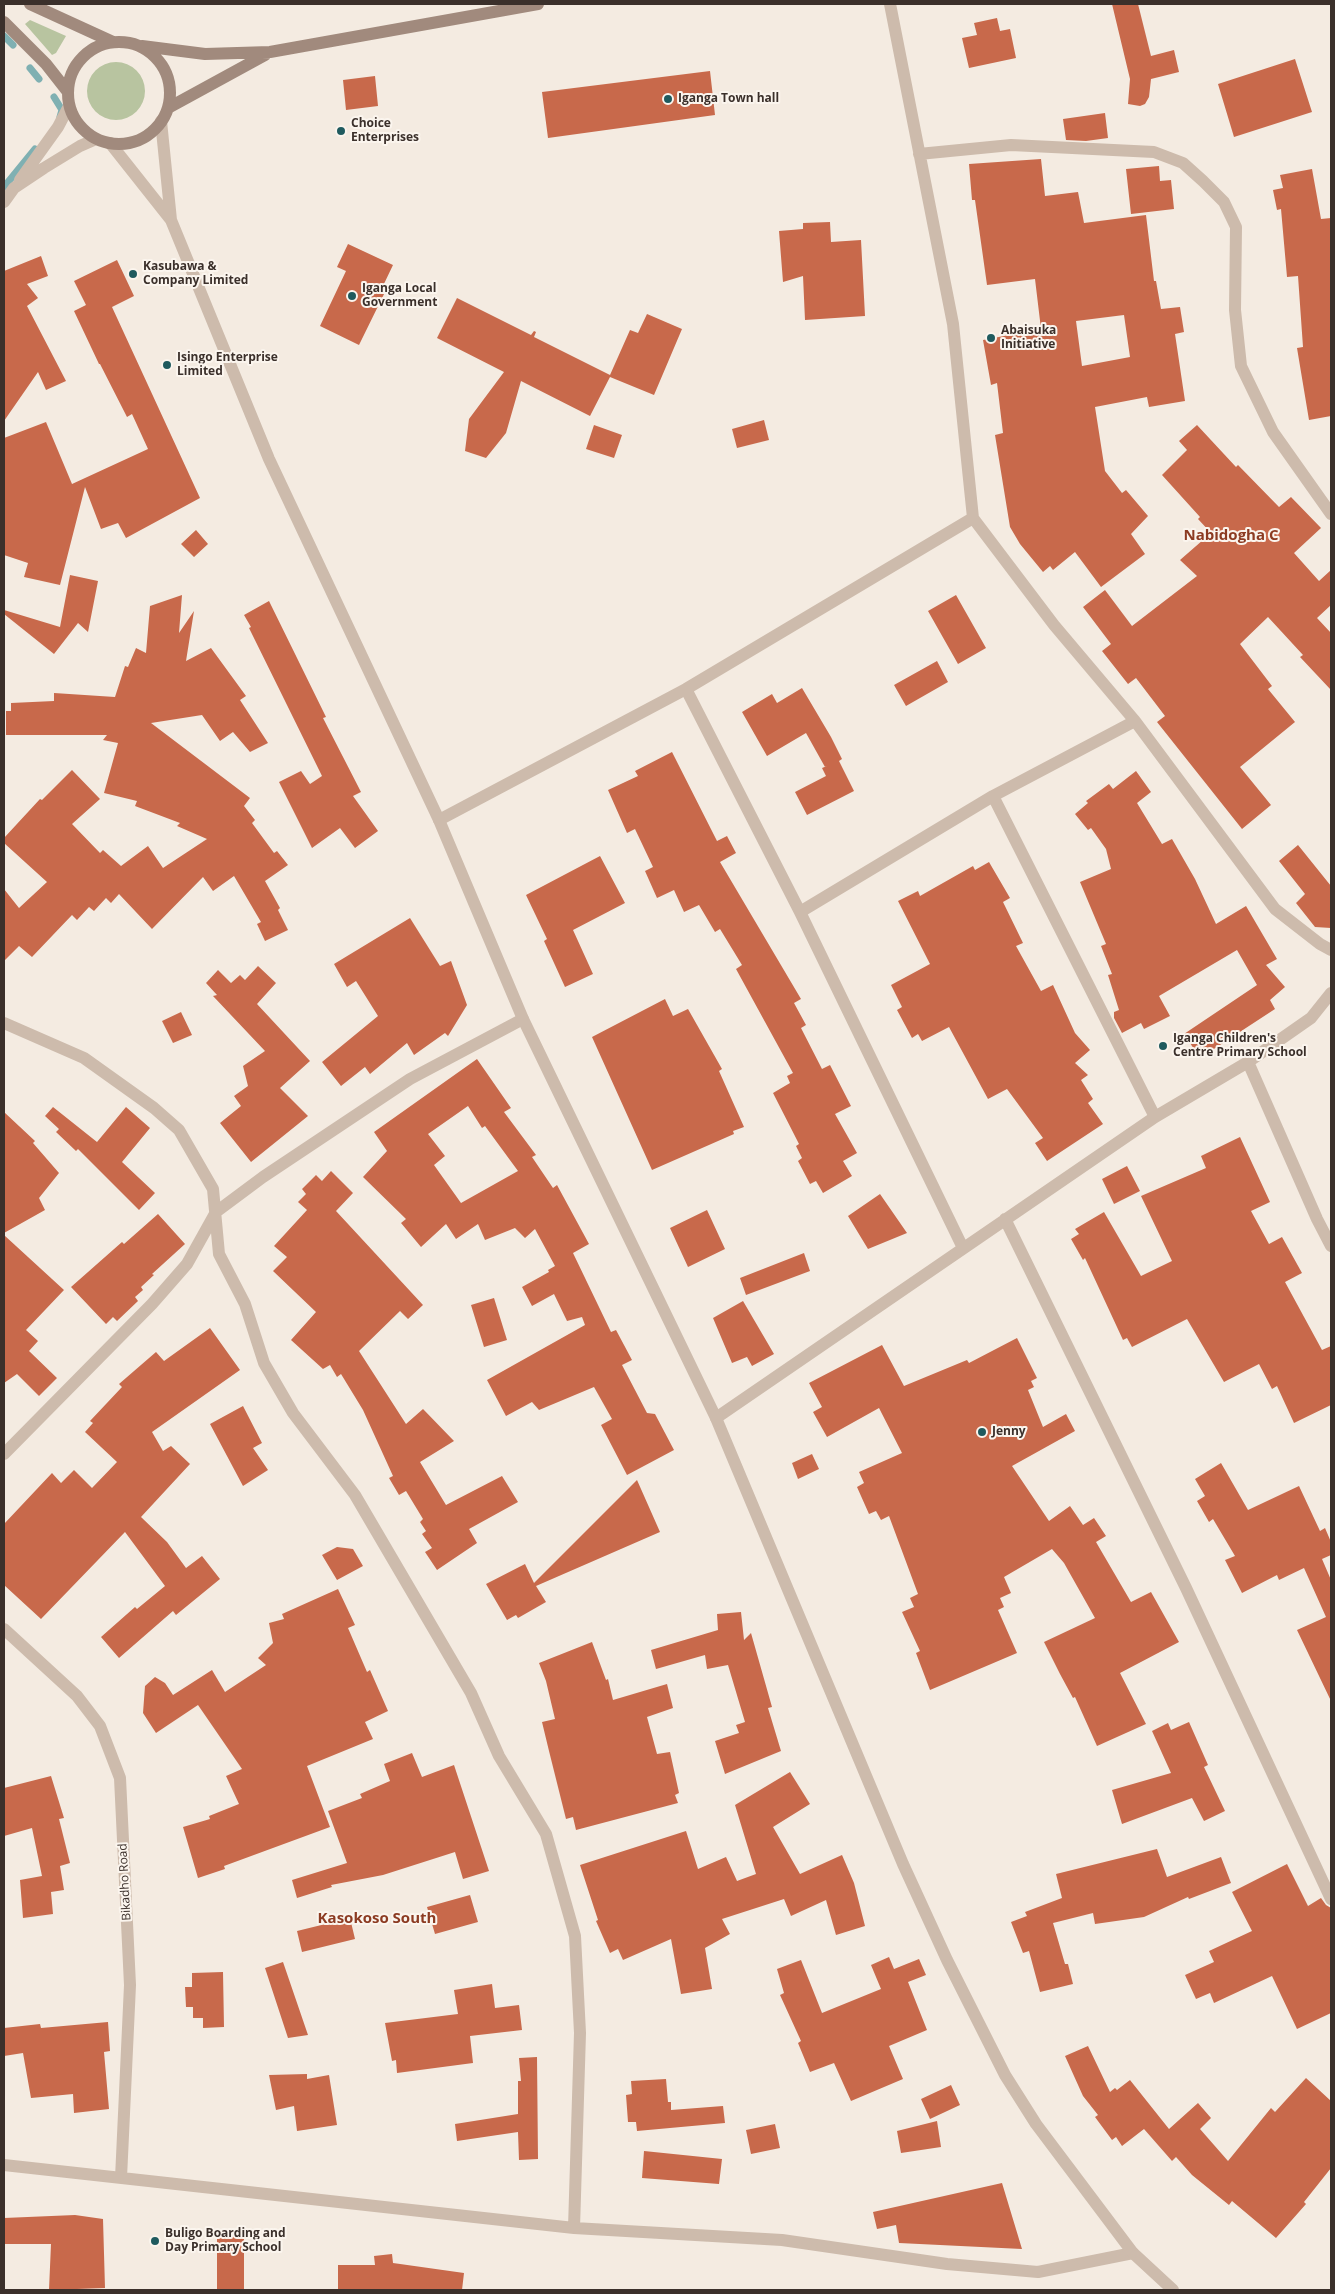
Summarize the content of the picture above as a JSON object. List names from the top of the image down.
{
  "streets": {
    "street": ["Bikadho Road"]
  },
  "districts": ["Nabidogha C", "Kasokoso South"],
  "places": [
    "Iganga Town hall",
    "Choice Enterprises",
    "Kasubawa & Company Limited",
    "Iganga Local Government",
    "Abaisuka Initiative",
    "Isingo Enterprise Limited",
    "Iganga Children's Centre Primary School",
    "Jenny",
    "Buligo Boarding and Day Primary School"
  ]
}
